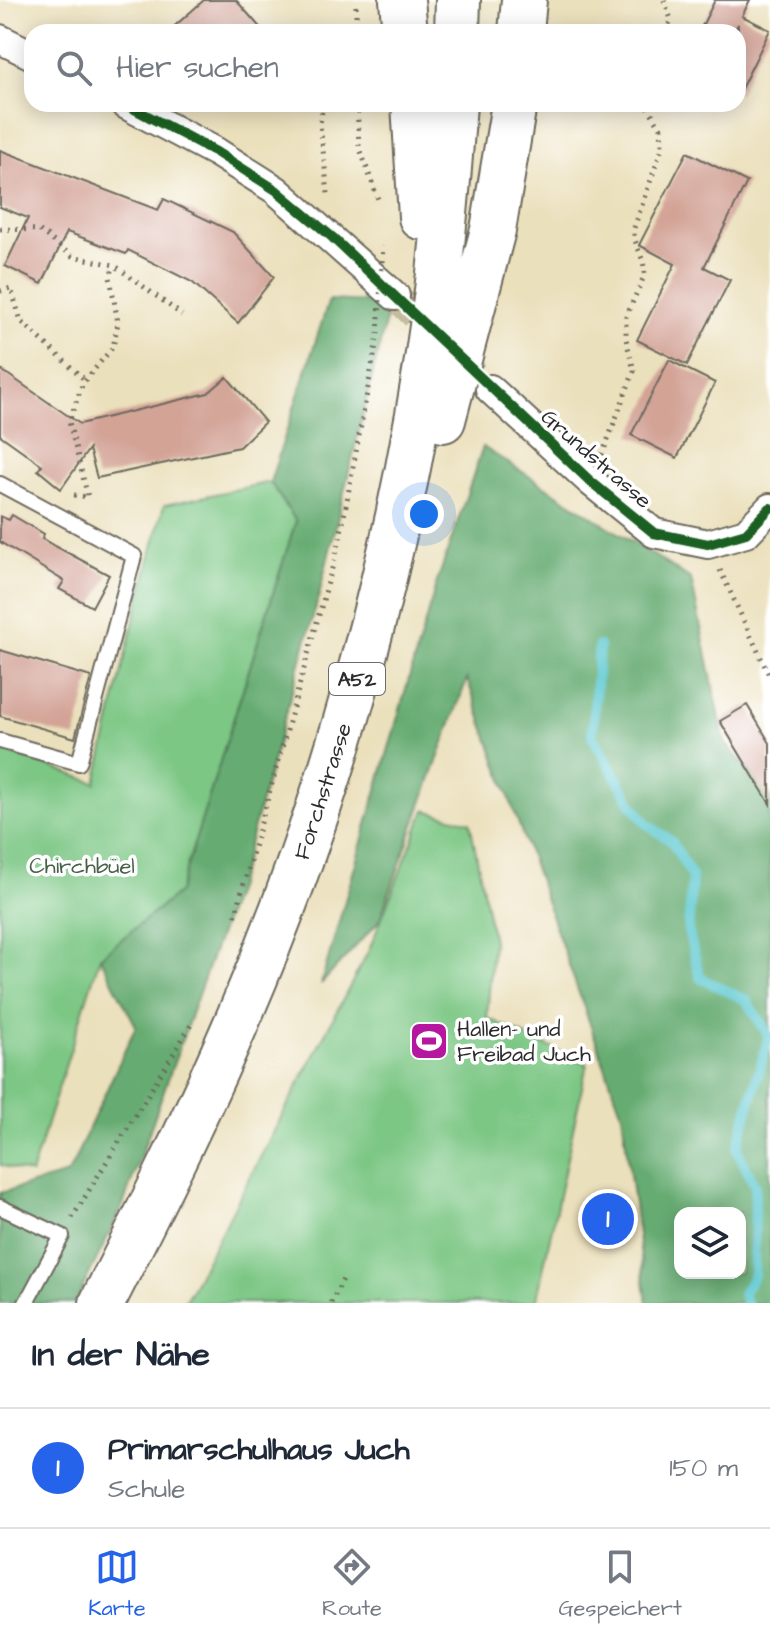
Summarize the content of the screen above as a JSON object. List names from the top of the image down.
{
  "streets": {
    "highway": ["A52", "Forchstrasse"],
    "street": ["Grundstrasse"]
  },
  "parks": ["Chirchbüel"],
  "places": {
    "sports": ["Hallen- und Freibad Juch"]
  },
  "page": {
    "search": "Hier suchen",
    "pins": "1",
    "heading": "In der Nähe",
    "list": [
      {
        "mark": "1",
        "name": "Primarschulhaus Juch",
        "note": "Schule",
        "value": "150 m"
      }
    ],
    "nav": ["Karte", "Route", "Gespeichert"]
  }
}
